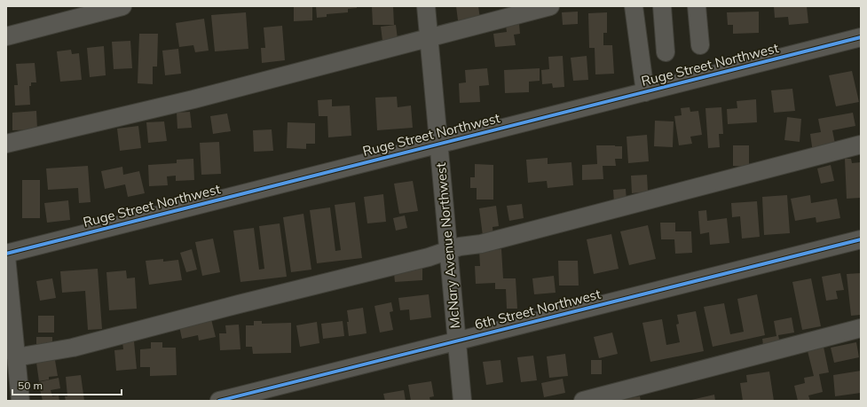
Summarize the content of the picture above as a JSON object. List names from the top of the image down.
{
  "streets": {
    "street": ["Ruge Street Northwest", "McNary Avenue Northwest", "6th Street Northwest"]
  },
  "crossings": [
    ["Ruge Street Northwest", "McNary Avenue Northwest"],
    ["McNary Avenue Northwest", "6th Street Northwest"]
  ],
  "scale_bar": "50 m"
}
